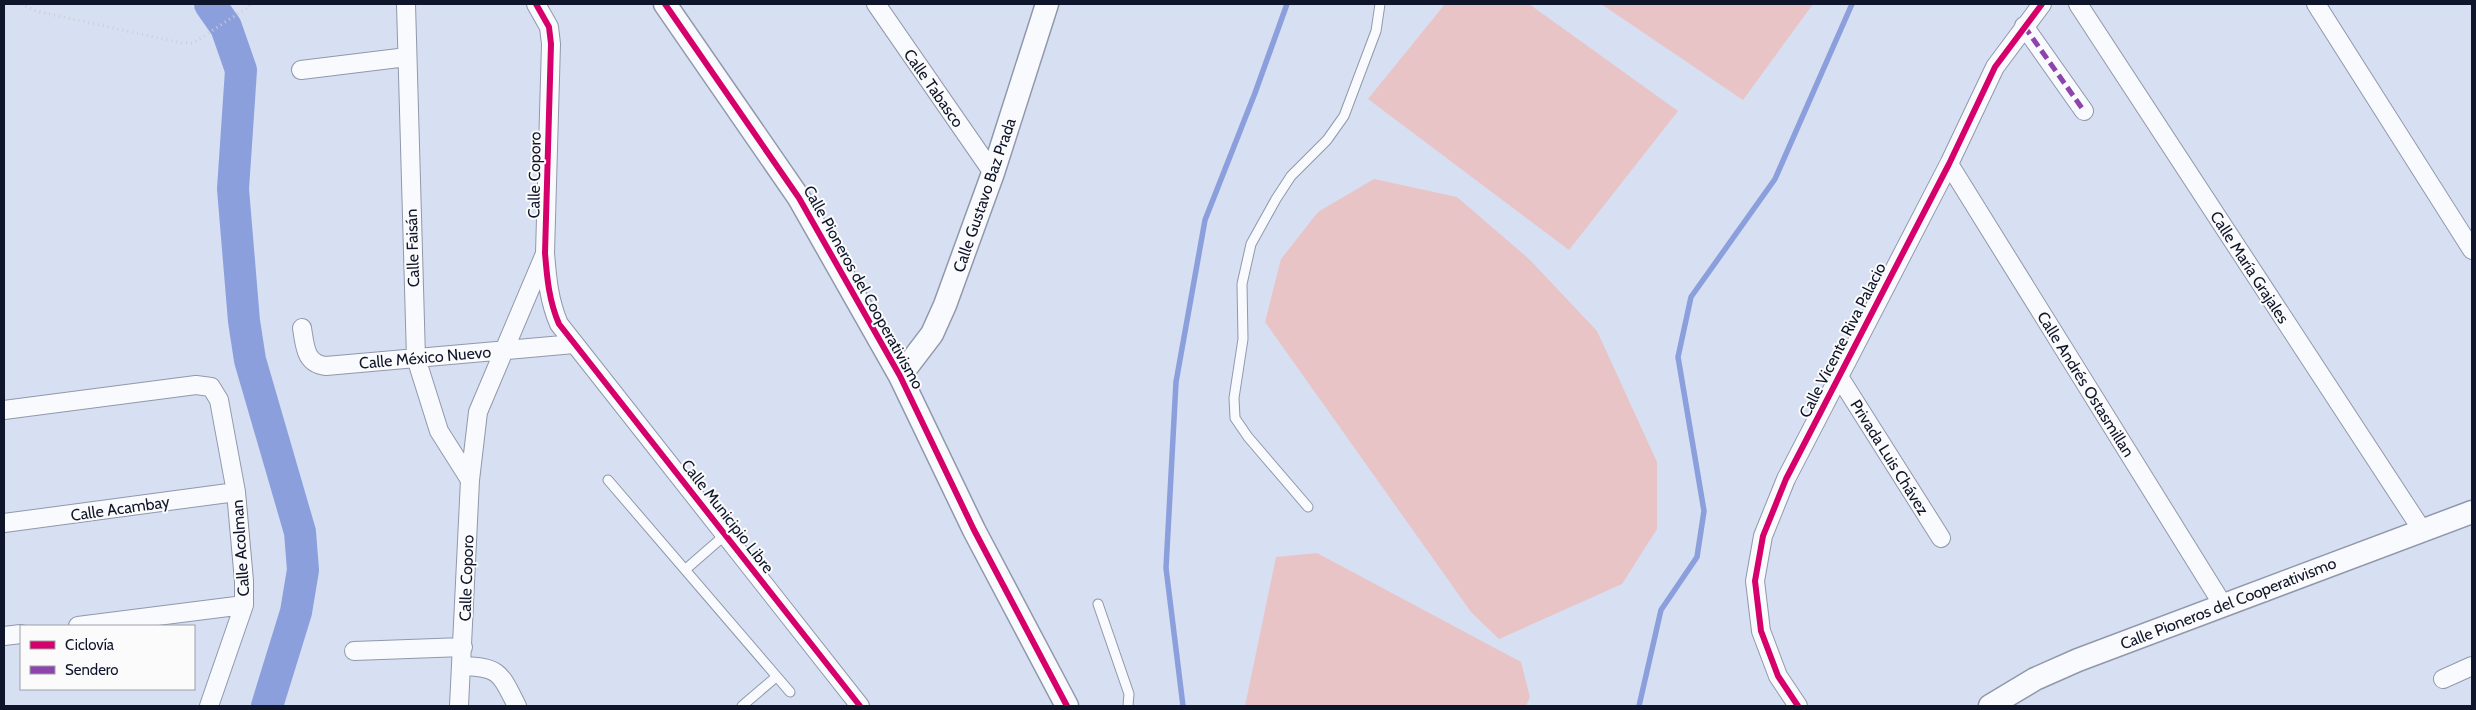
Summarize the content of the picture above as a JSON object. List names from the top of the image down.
{
  "streets": {
    "street": [
      "Calle Tabasco",
      "Calle Coporo",
      "Calle Gustavo Baz Prada",
      "Calle Faisán",
      "Calle María Grajales",
      "Calle Pioneros del Cooperativismo",
      "Calle Vicente Riva Palacio",
      "Calle México Nuevo",
      "Calle Andrés Ostasmillan",
      "Privada Luis Chávez",
      "Calle Acambay",
      "Calle Municipio Libre",
      "Calle Acolman"
    ]
  },
  "crossings": [
    ["Calle Tabasco", "Calle Gustavo Baz Prada"],
    ["Calle Coporo", "Calle Faisán"],
    ["Calle Coporo", "Calle México Nuevo"],
    ["Calle Coporo", "Calle Municipio Libre"],
    ["Calle Gustavo Baz Prada", "Calle Pioneros del Cooperativismo"],
    ["Calle Faisán", "Calle México Nuevo"],
    ["Calle María Grajales", "Calle Pioneros del Cooperativismo"],
    ["Calle Pioneros del Cooperativismo", "Calle Andrés Ostasmillan"],
    ["Calle Vicente Riva Palacio", "Calle Andrés Ostasmillan"],
    ["Calle Vicente Riva Palacio", "Privada Luis Chávez"],
    ["Calle México Nuevo", "Calle Municipio Libre"],
    ["Calle Acambay", "Calle Acolman"]
  ],
  "legend": ["Ciclovía", "Sendero"]
}
